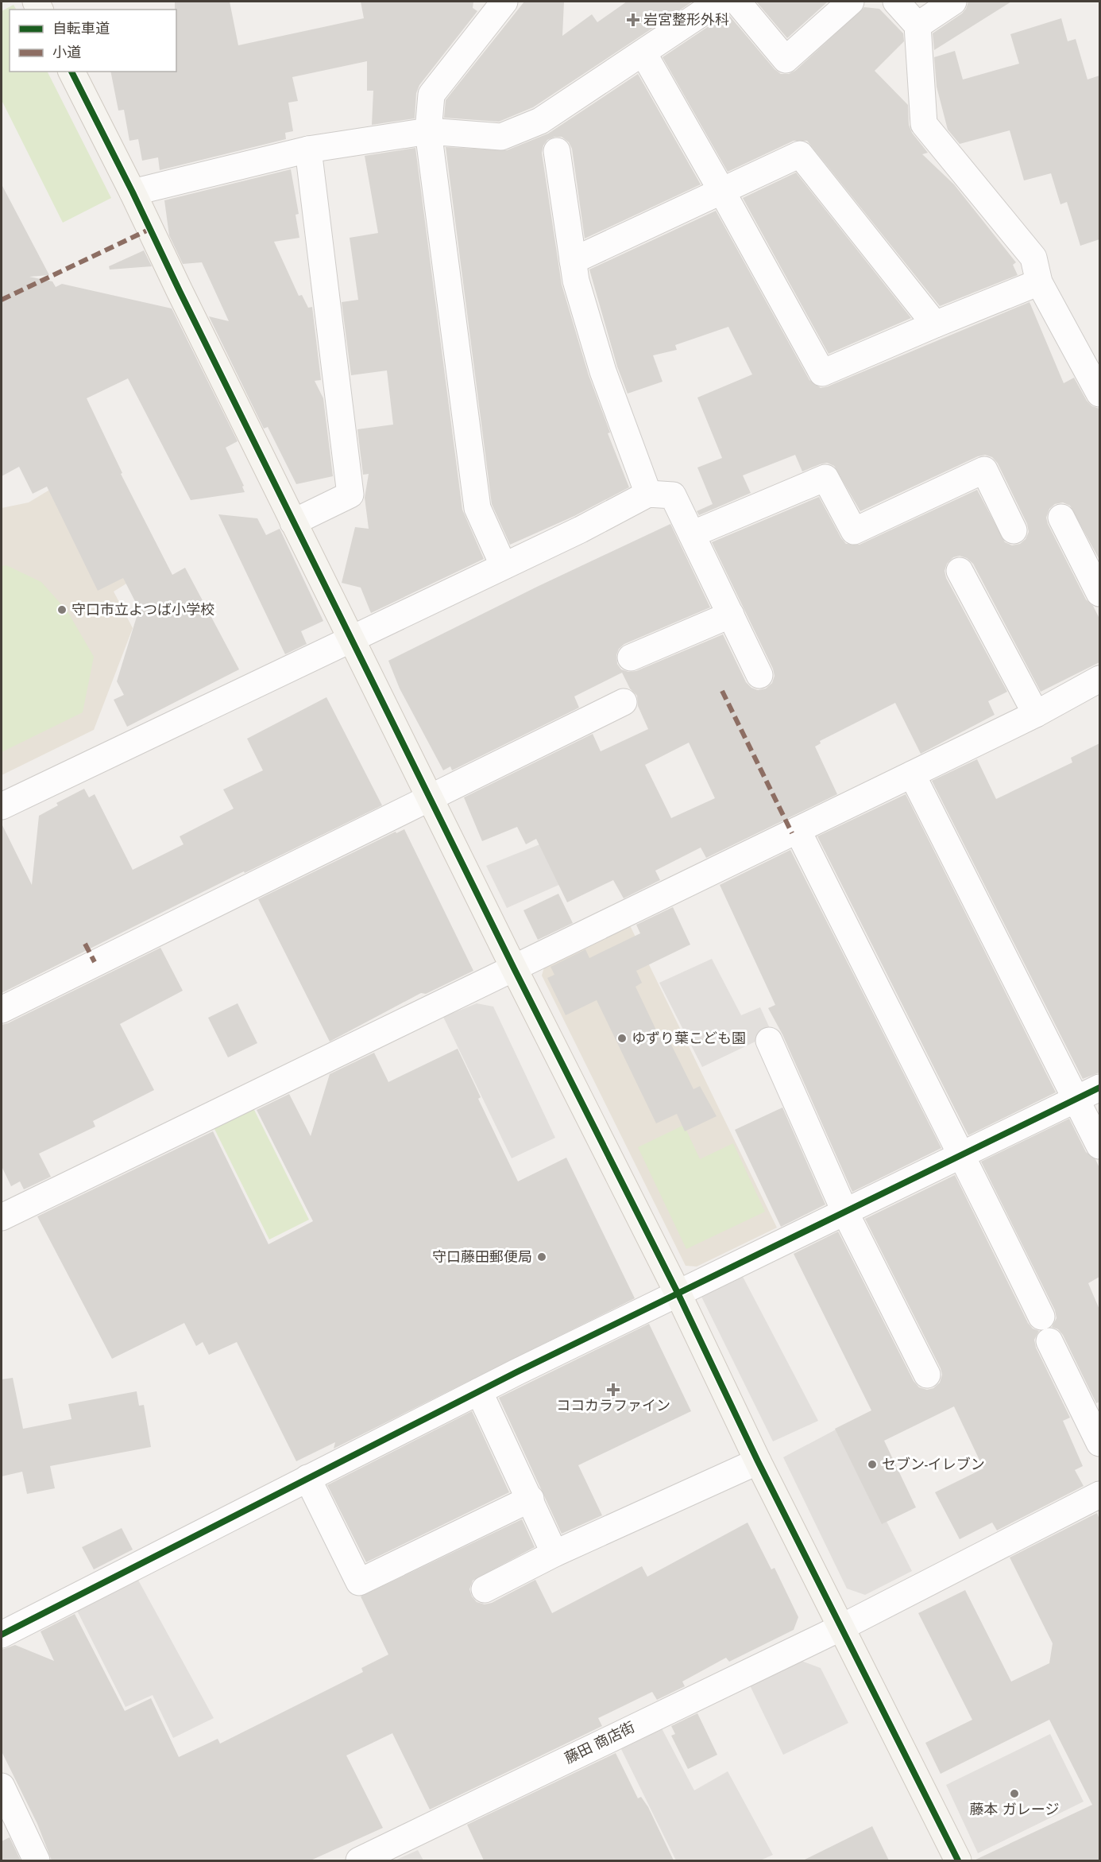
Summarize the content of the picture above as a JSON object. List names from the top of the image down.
{
  "streets": {
    "street": ["藤田 商店街"]
  },
  "places": {
    "health": ["岩宮整形外科", "ココカラファイン"],
    "other": [
      "守口市立よつば小学校",
      "ゆずり葉こども園",
      "守口藤田郵便局",
      "セブン-イレブン",
      "藤本 ガレージ"
    ]
  },
  "legend": ["自転車道", "小道"]
}
